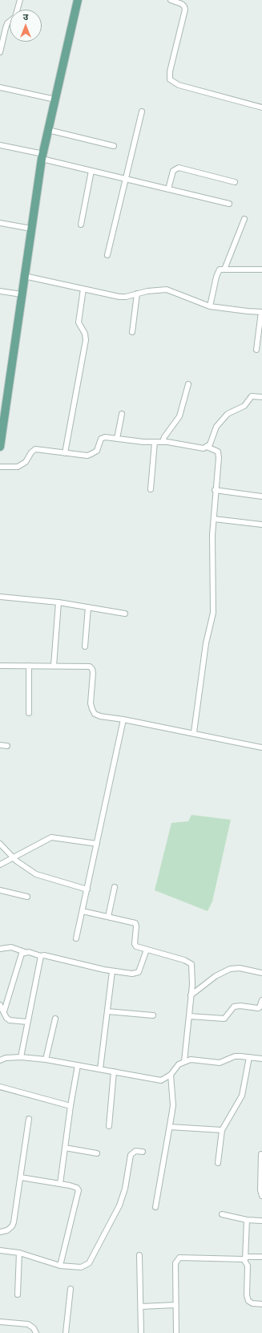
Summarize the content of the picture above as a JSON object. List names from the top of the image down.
{
  "north": "top"
}
